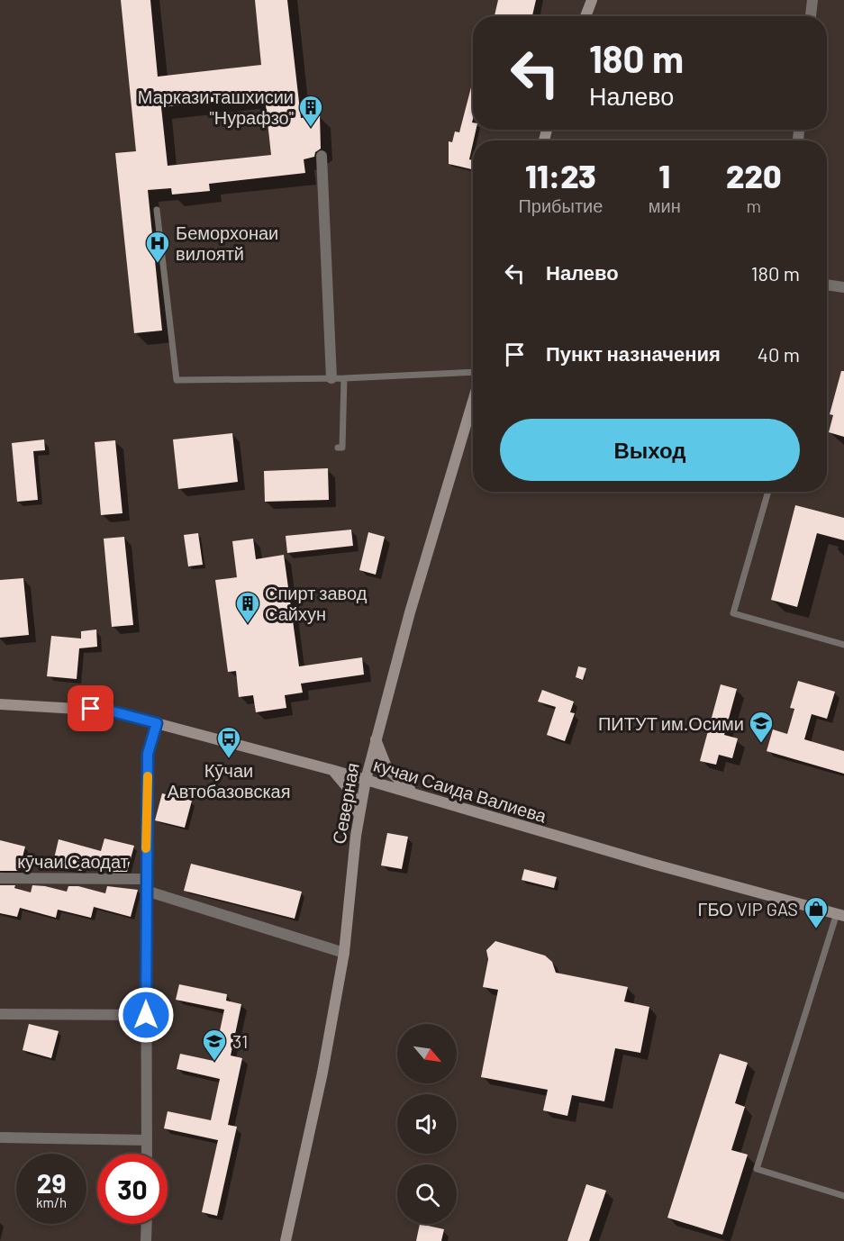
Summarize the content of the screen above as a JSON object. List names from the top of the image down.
{
  "streets": {
    "main road": ["кучаи Саида Валиева", "Северная"],
    "street": ["кӯчаи Саодат"]
  },
  "crossings": [
    ["кучаи Саида Валиева", "Северная"],
    ["Северная", "кӯчаи Саодат"]
  ],
  "places": {
    "building": ["Маркази ташхисии \"Нурафзо\"", "Спирт завод Сайхун"],
    "hospital": ["Беморхонаи вилоятй"],
    "school or university": ["ПИТУТ им.Осими", "31"],
    "bus stop": ["Кӯчаи Автобазовская"],
    "shop": ["ГБО VIP GAS"]
  },
  "north": "bottom right",
  "page": {
    "turn": ["180 m", "Налево"],
    "eta": [
      "11:23",
      "Прибытие",
      "1",
      "мин",
      "220",
      "m"
    ],
    "list": [
      {
        "name": "Налево",
        "value": "180 m"
      },
      {
        "name": "Пункт назначения",
        "value": "40 m"
      }
    ],
    "buttons": "Выход",
    "speed": "29 km/h",
    "limit": "30"
  }
}
